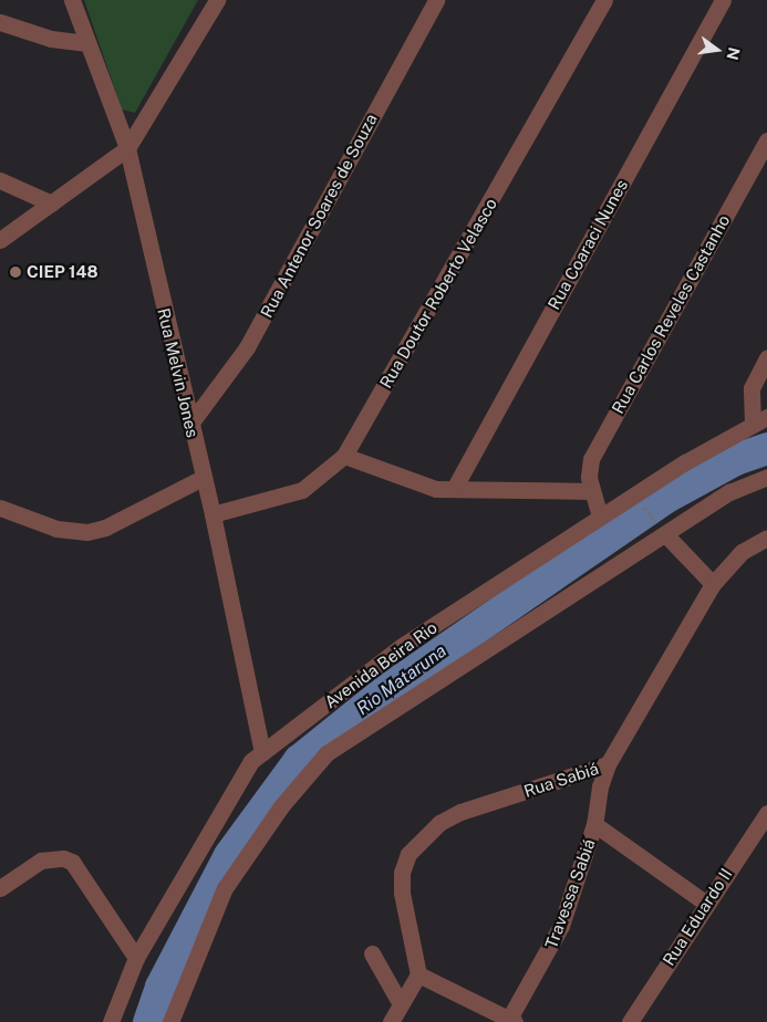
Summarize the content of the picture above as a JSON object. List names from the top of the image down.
{
  "streets": {
    "street": [
      "Rua Antenor Soares de Souza",
      "Rua Coaraci Nunes",
      "Rua Doutor Roberto Velasco",
      "Rua Carlos Reveles Castanho",
      "Rua Melvin Jones",
      "Avenida Beira Rio",
      "Rua Sabiá",
      "Travessa Sabiá",
      "Rua Eduardo II"
    ]
  },
  "crossings": [
    ["Rua Antenor Soares de Souza", "Rua Melvin Jones"],
    ["Rua Doutor Roberto Velasco", "Rua Melvin Jones"],
    ["Rua Carlos Reveles Castanho", "Avenida Beira Rio"],
    ["Rua Melvin Jones", "Avenida Beira Rio"],
    ["Rua Sabiá", "Travessa Sabiá"]
  ],
  "water": ["Rio Mataruna"],
  "places": ["CIEP 148"],
  "north": "right"
}
